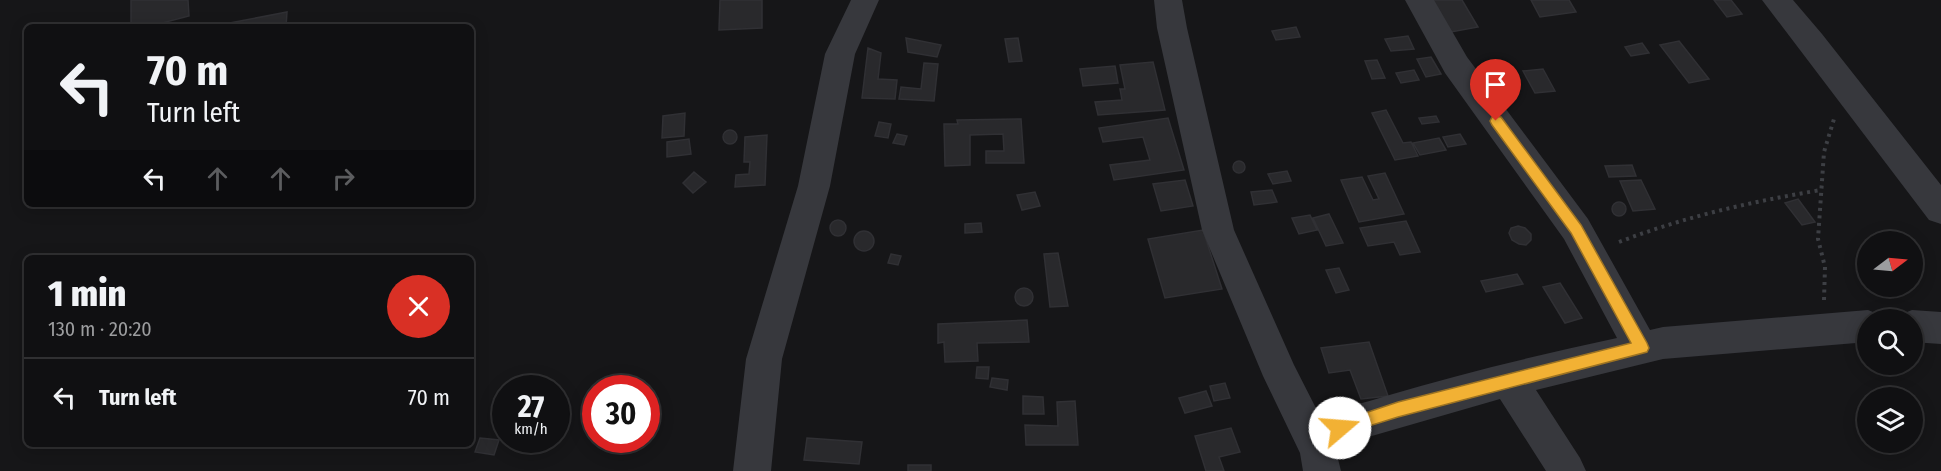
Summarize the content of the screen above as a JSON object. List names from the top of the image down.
{
  "north": "right",
  "page": {
    "turn": ["70 m", "Turn left"],
    "heading": ["1 min", "130 m · 20:20"],
    "list": [
      {
        "name": "Turn left",
        "value": "70 m"
      }
    ],
    "speed": "27 km/h",
    "limit": "30"
  }
}
